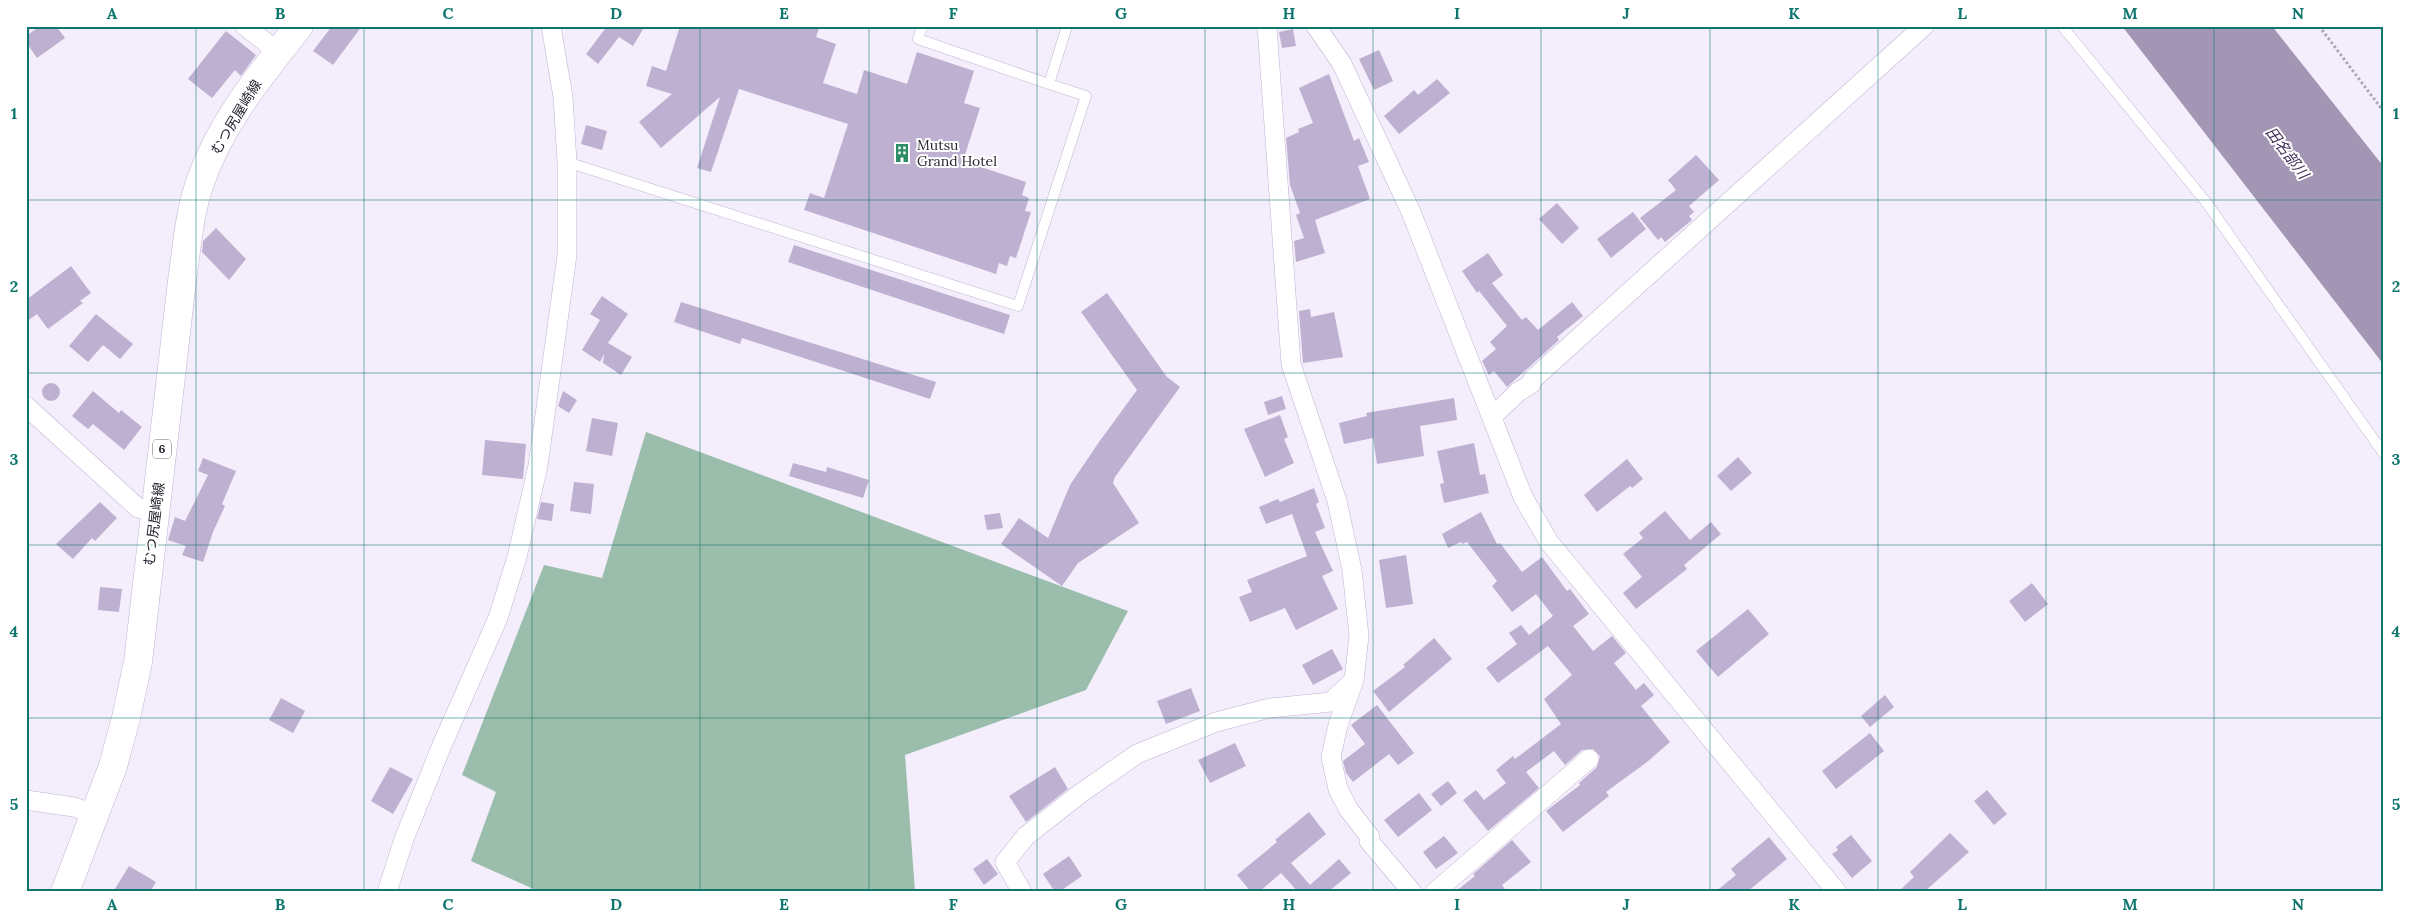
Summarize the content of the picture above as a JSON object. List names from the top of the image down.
{
  "streets": {
    "main road": ["むつ尻屋崎線", "6"]
  },
  "water": ["田名部川"],
  "places": {
    "building": ["Mutsu Grand Hotel"]
  },
  "grid": {
    "columns": [
      "A",
      "B",
      "C",
      "D",
      "E",
      "F",
      "G",
      "H",
      "I",
      "J",
      "K",
      "L",
      "M",
      "N"
    ],
    "rows": [
      "1",
      "2",
      "3",
      "4",
      "5"
    ]
  }
}
